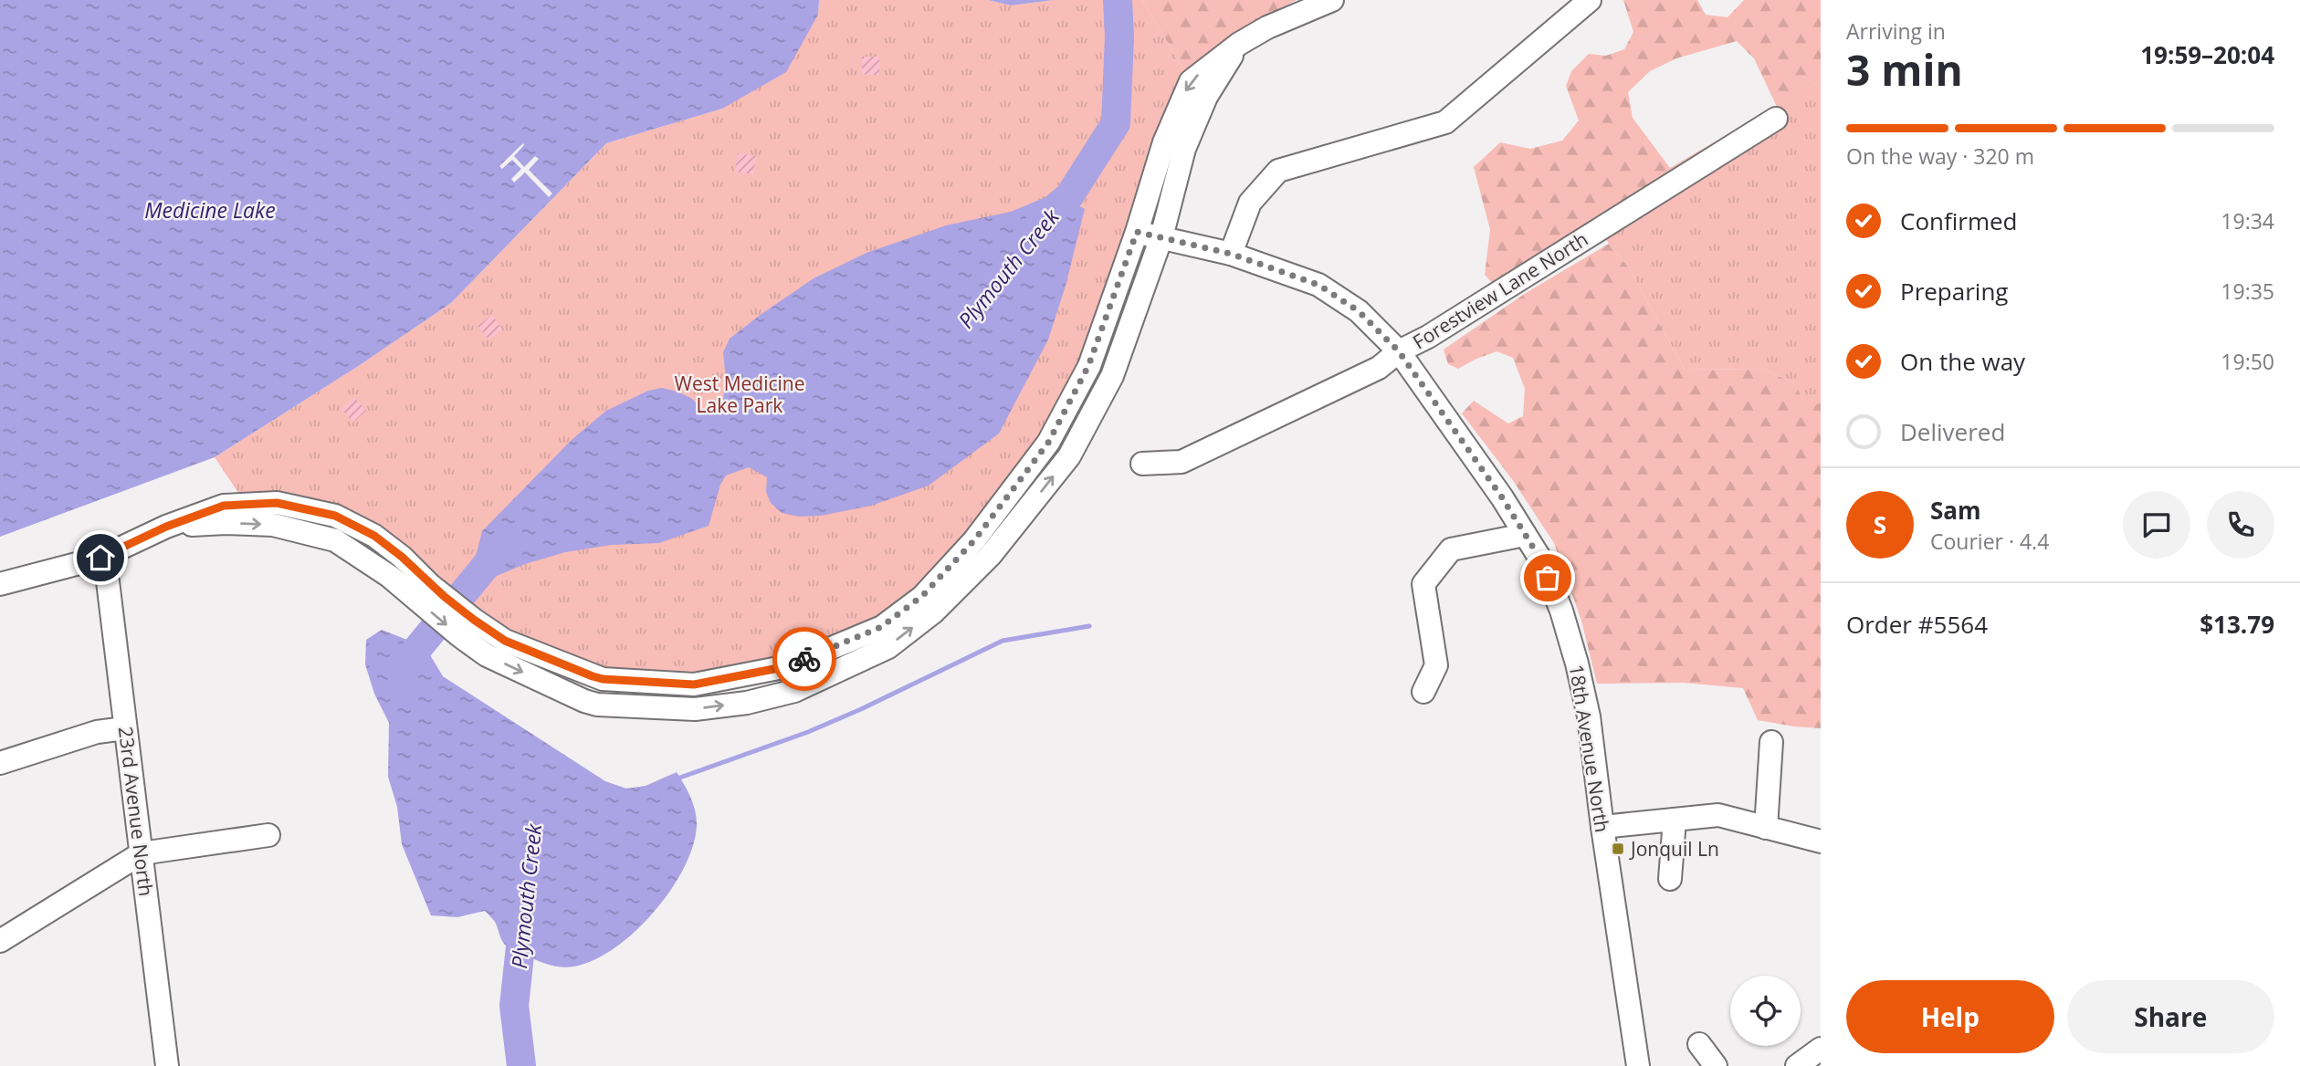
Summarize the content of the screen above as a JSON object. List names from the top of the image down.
{
  "streets": {
    "street": ["Forestview Lane North", "18th Avenue North", "23rd Avenue North"]
  },
  "crossings": [
    ["Forestview Lane North", "18th Avenue North"]
  ],
  "water": ["Medicine Lake", "Plymouth Creek"],
  "parks": ["West Medicine Lake Park"],
  "places": {
    "transit": ["Jonquil Ln"]
  },
  "page": {
    "heading": ["3 min", "Arriving in", "19:59–20:04"],
    "panel": [
      "Sam",
      "Courier · 4.4",
      "Order #5564",
      "$13.79"
    ],
    "bar": "On the way · 320 m",
    "list": [
      ["Confirmed", "19:34"],
      ["Preparing", "19:35"],
      ["On the way", "19:50"],
      "Delivered"
    ],
    "round": "S",
    "buttons": ["Help", "Share"]
  }
}
